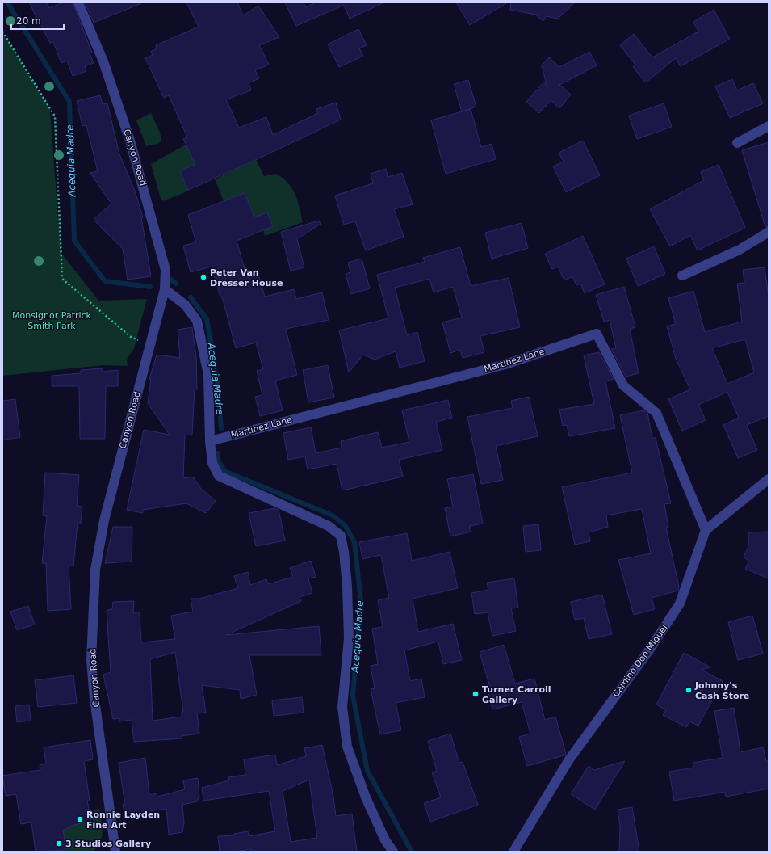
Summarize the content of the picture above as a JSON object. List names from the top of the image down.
{
  "streets": {
    "street": ["Canyon Road", "Martinez Lane", "Camino Don Miguel"]
  },
  "crossings": [
    ["Martinez Lane", "Camino Don Miguel"]
  ],
  "water": ["Acequia Madre"],
  "parks": ["Monsignor Patrick Smith Park"],
  "places": [
    "Peter Van Dresser House",
    "Johnny's Cash Store",
    "Turner Carroll Gallery",
    "Ronnie Layden Fine Art",
    "3 Studios Gallery"
  ],
  "scale_bar": "20 m"
}
